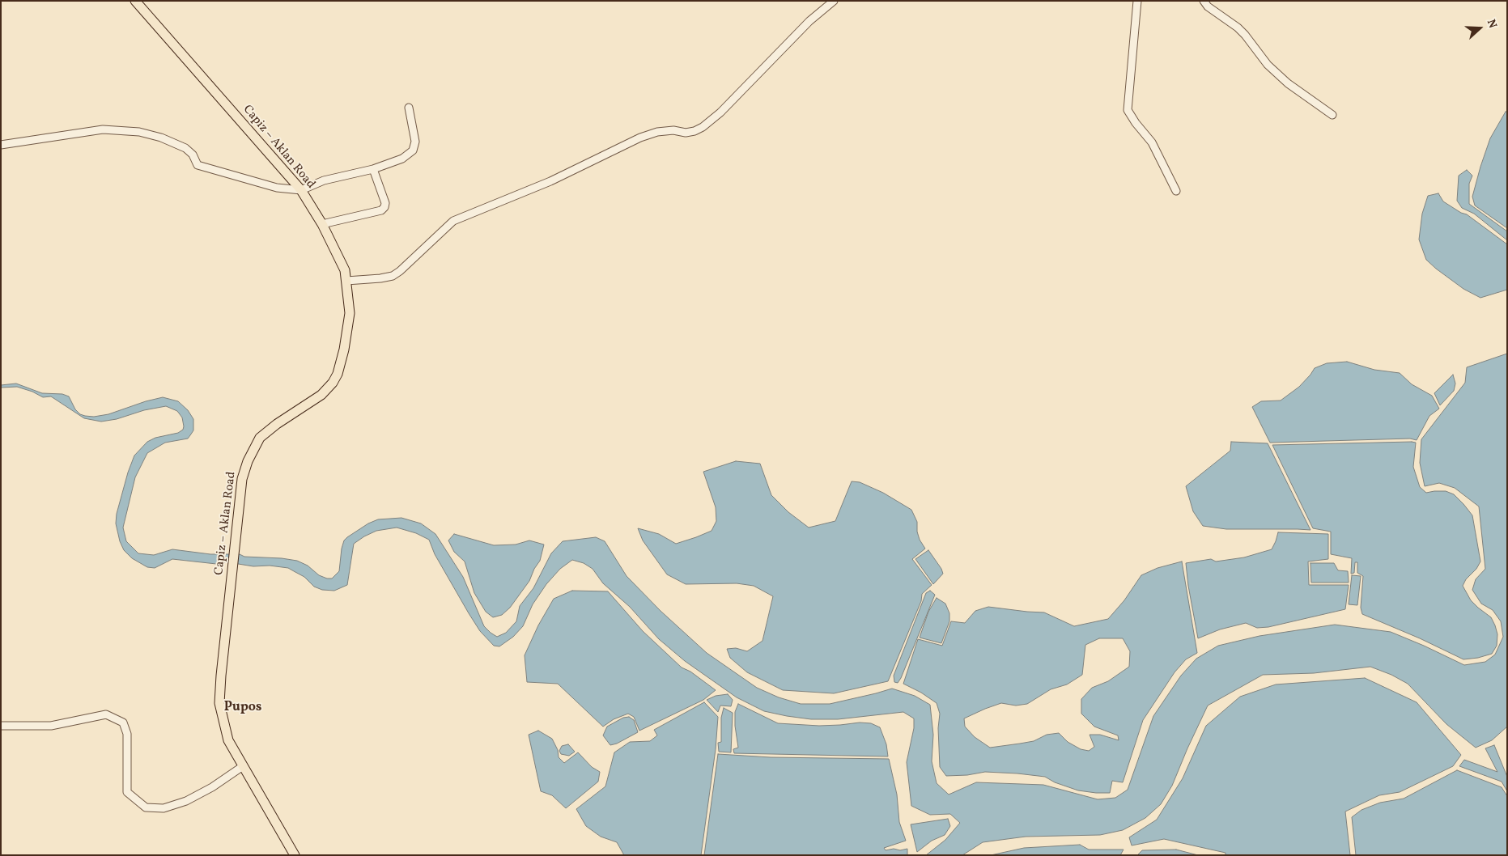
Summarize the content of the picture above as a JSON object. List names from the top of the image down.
{
  "streets": {
    "main road": ["Capiz – Aklan Road"]
  },
  "districts": ["Pupos"],
  "north": "right"
}
